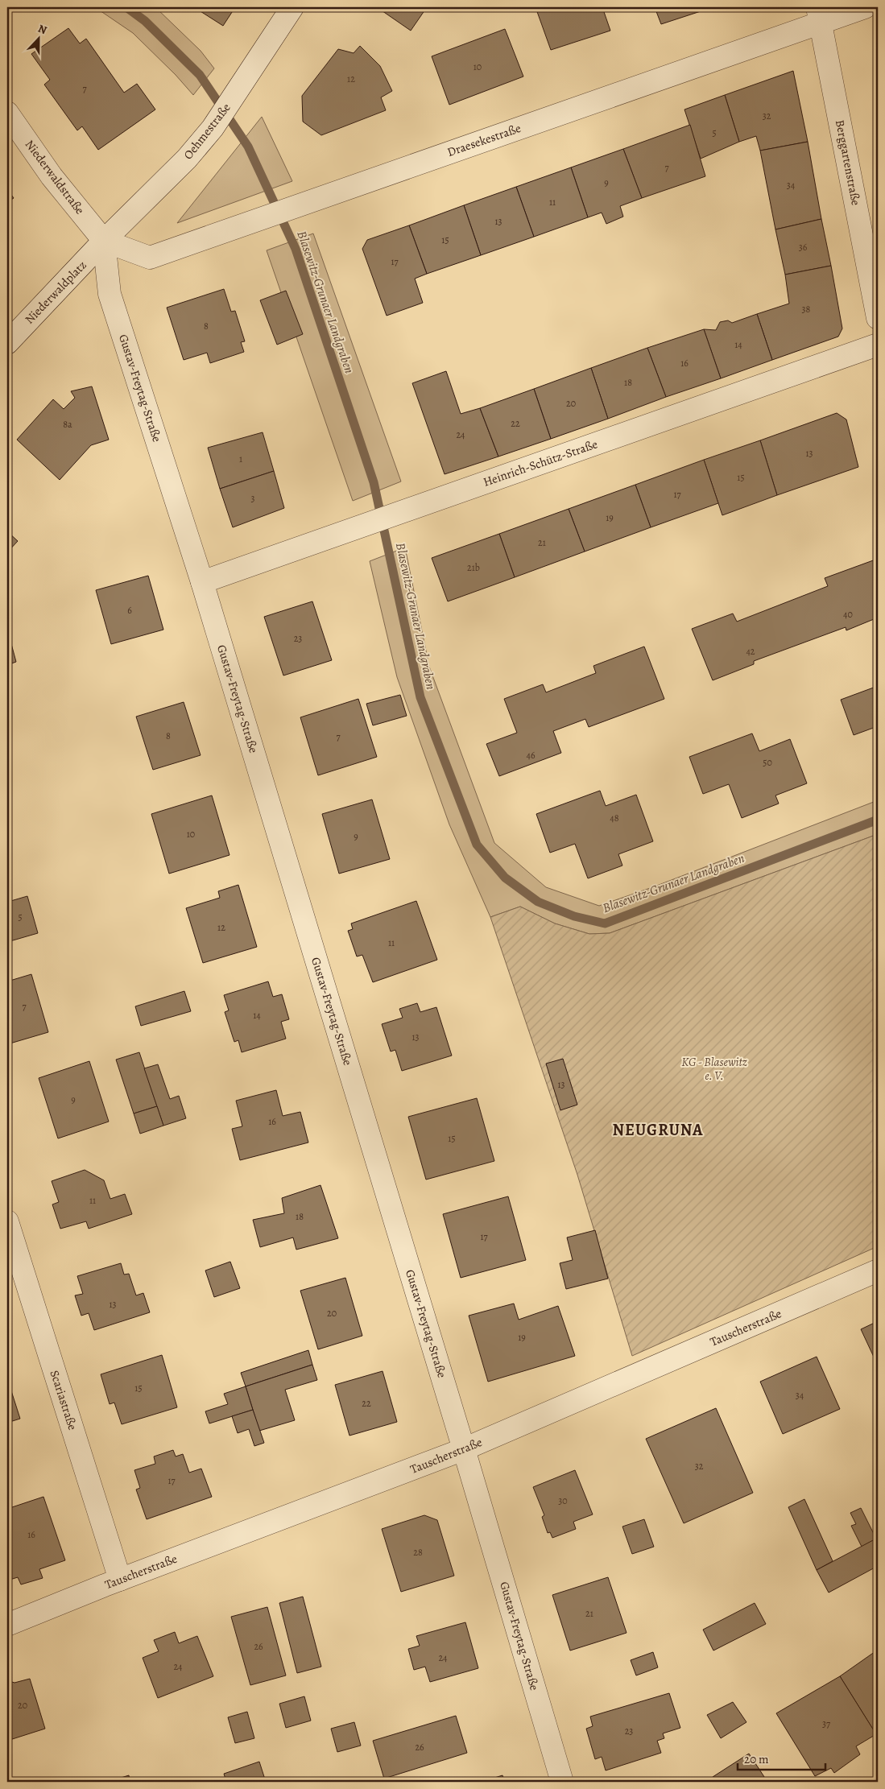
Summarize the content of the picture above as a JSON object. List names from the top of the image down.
{
  "streets": {
    "street": [
      "Oehmestraße",
      "Draesekestraße",
      "Berggartenstraße",
      "Niederwaldstraße",
      "Niederwaldplatz",
      "Gustav-Freytag-Straße",
      "Heinrich-Schütz-Straße",
      "Tauscherstraße",
      "Scariastraße"
    ]
  },
  "crossings": [
    ["Oehmestraße", "Draesekestraße"],
    ["Oehmestraße", "Niederwaldstraße"],
    ["Oehmestraße", "Niederwaldplatz"],
    ["Oehmestraße", "Gustav-Freytag-Straße"],
    ["Draesekestraße", "Berggartenstraße"],
    ["Draesekestraße", "Niederwaldstraße"],
    ["Draesekestraße", "Niederwaldplatz"],
    ["Draesekestraße", "Gustav-Freytag-Straße"],
    ["Niederwaldstraße", "Niederwaldplatz"],
    ["Niederwaldstraße", "Gustav-Freytag-Straße"],
    ["Niederwaldplatz", "Gustav-Freytag-Straße"],
    ["Gustav-Freytag-Straße", "Heinrich-Schütz-Straße"],
    ["Gustav-Freytag-Straße", "Tauscherstraße"],
    ["Tauscherstraße", "Scariastraße"]
  ],
  "districts": ["NEUGRUNA"],
  "water": ["Blasewitz‐Grunaer Landgraben"],
  "parks": ["KG - Blasewitz e. V."],
  "house_numbers": [
    "10",
    "12",
    "7",
    "32",
    "5",
    "7",
    "9",
    "34",
    "11",
    "13",
    "15",
    "36",
    "17",
    "38",
    "8",
    "14",
    "16",
    "18",
    "20",
    "22",
    "8a",
    "24",
    "13",
    "1",
    "15",
    "17",
    "3",
    "19",
    "21",
    "21b",
    "6",
    "40",
    "23",
    "42",
    "8",
    "7",
    "46",
    "50",
    "48",
    "10",
    "9",
    "5",
    "12",
    "11",
    "7",
    "14",
    "13",
    "13",
    "9",
    "16",
    "15",
    "11",
    "18",
    "17",
    "13",
    "20",
    "19",
    "15",
    "34",
    "22",
    "32",
    "17",
    "30",
    "16",
    "28",
    "21",
    "26",
    "24",
    "24",
    "20",
    "37",
    "23",
    "26"
  ],
  "scale_bar": "20 m",
  "north": "top"
}
